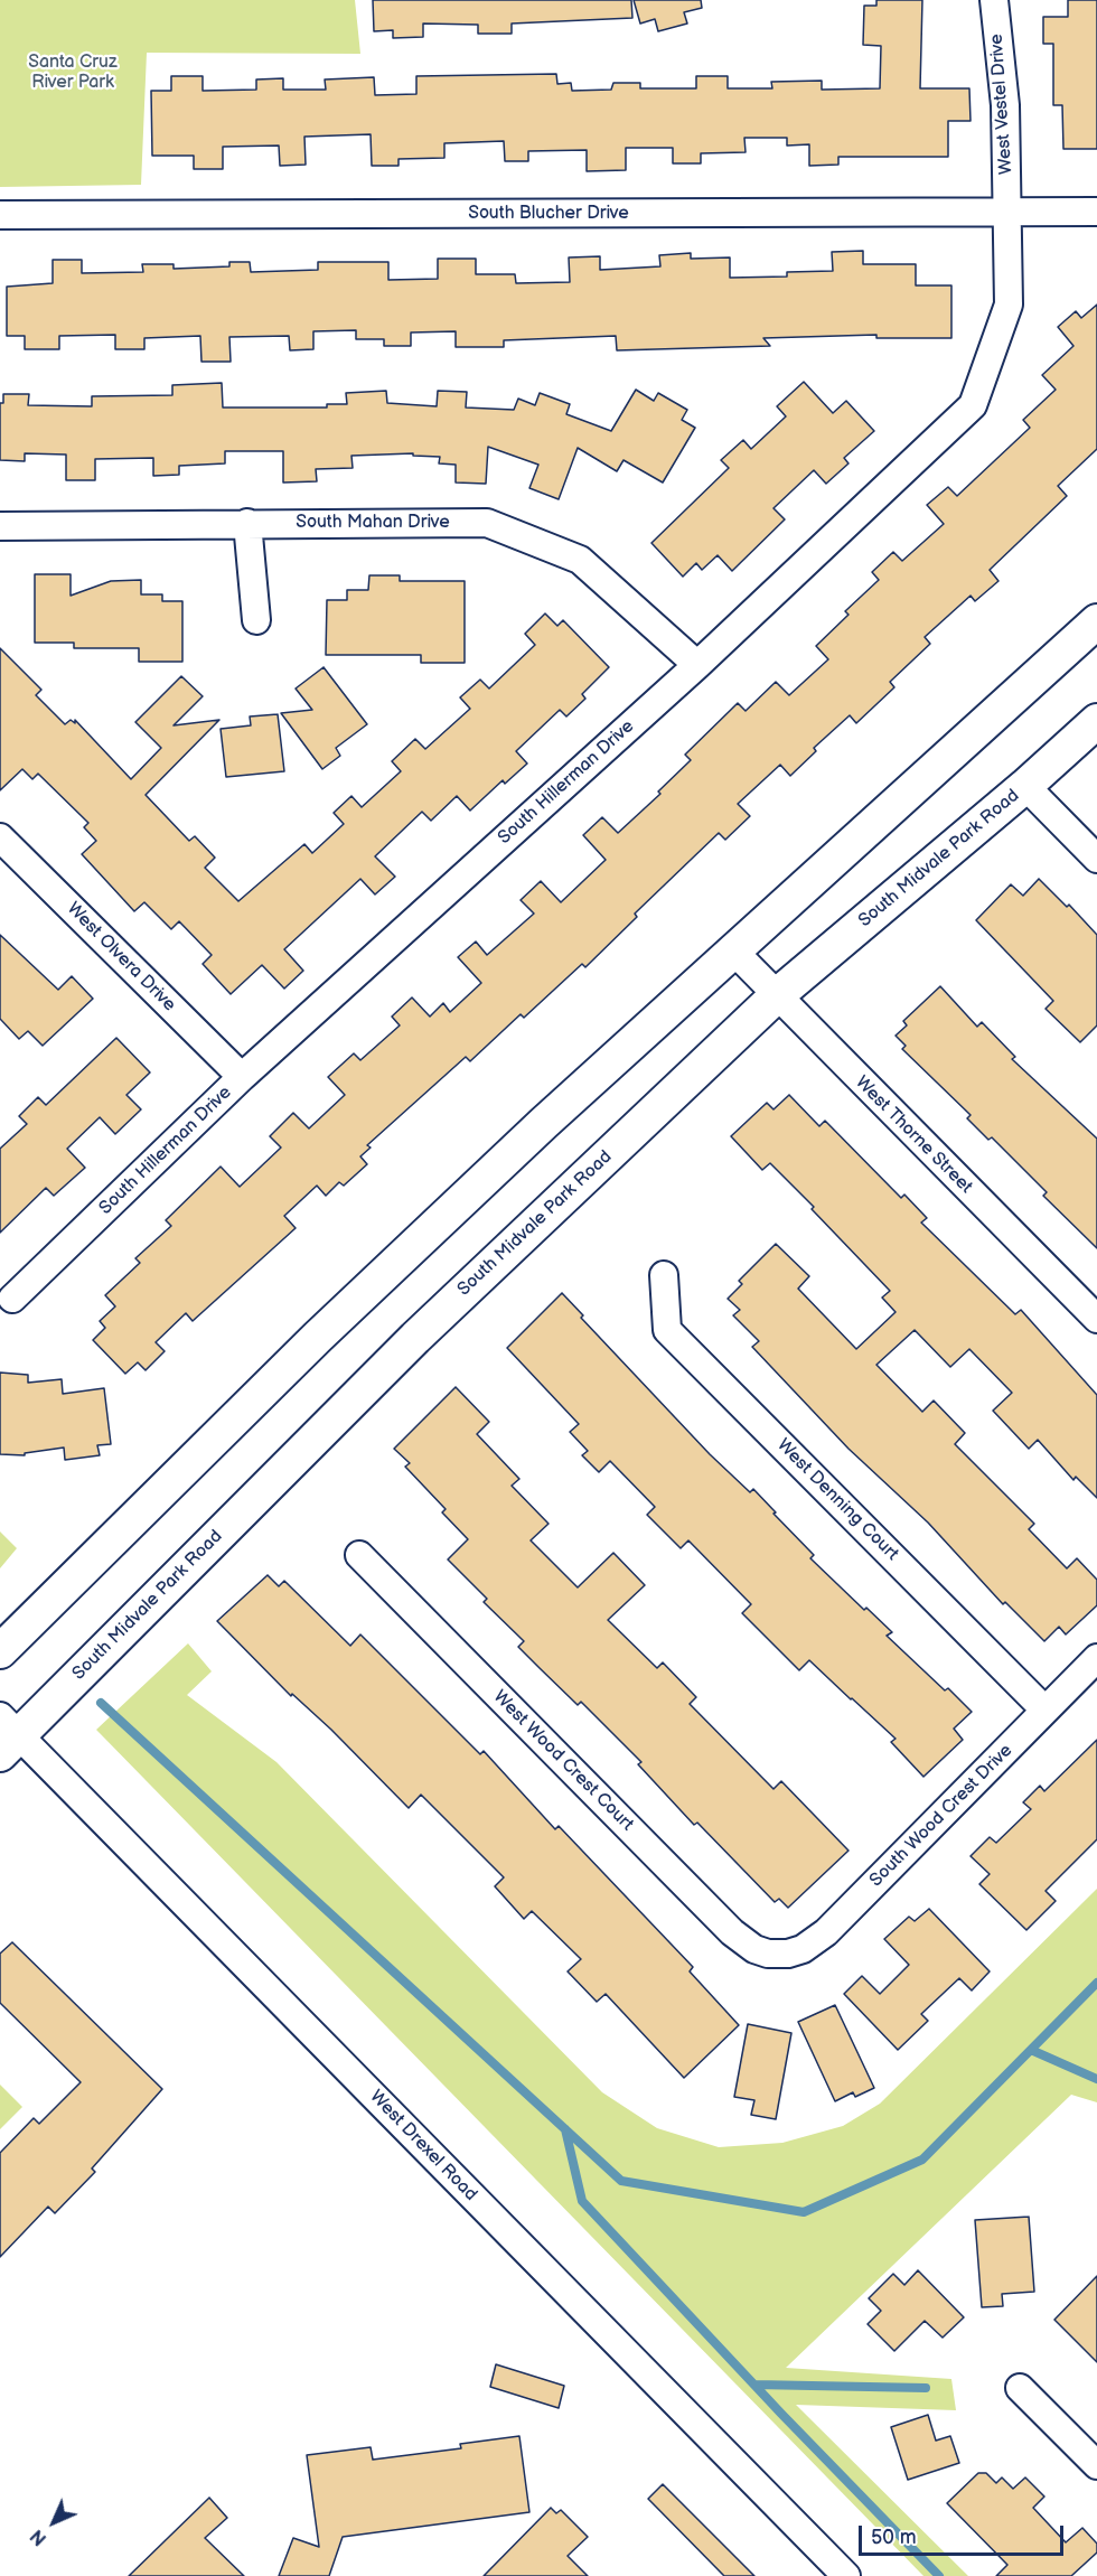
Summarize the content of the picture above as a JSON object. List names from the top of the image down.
{
  "streets": {
    "main road": ["South Midvale Park Road"],
    "street": [
      "West Vestel Drive",
      "South Blucher Drive",
      "South Mahan Drive",
      "South Hillerman Drive",
      "West Olvera Drive",
      "West Thorne Street",
      "West Denning Court",
      "West Wood Crest Court",
      "South Wood Crest Drive",
      "West Drexel Road"
    ]
  },
  "crossings": [
    ["West Vestel Drive", "South Blucher Drive"],
    ["West Vestel Drive", "South Hillerman Drive"],
    ["South Blucher Drive", "South Hillerman Drive"],
    ["South Mahan Drive", "South Hillerman Drive"],
    ["South Hillerman Drive", "West Olvera Drive"],
    ["South Midvale Park Road", "West Thorne Street"],
    ["South Midvale Park Road", "West Drexel Road"],
    ["West Denning Court", "South Wood Crest Drive"],
    ["West Wood Crest Court", "South Wood Crest Drive"]
  ],
  "parks": ["Santa Cruz River Park"],
  "scale_bar": "50 m",
  "north": "bottom left"
}
